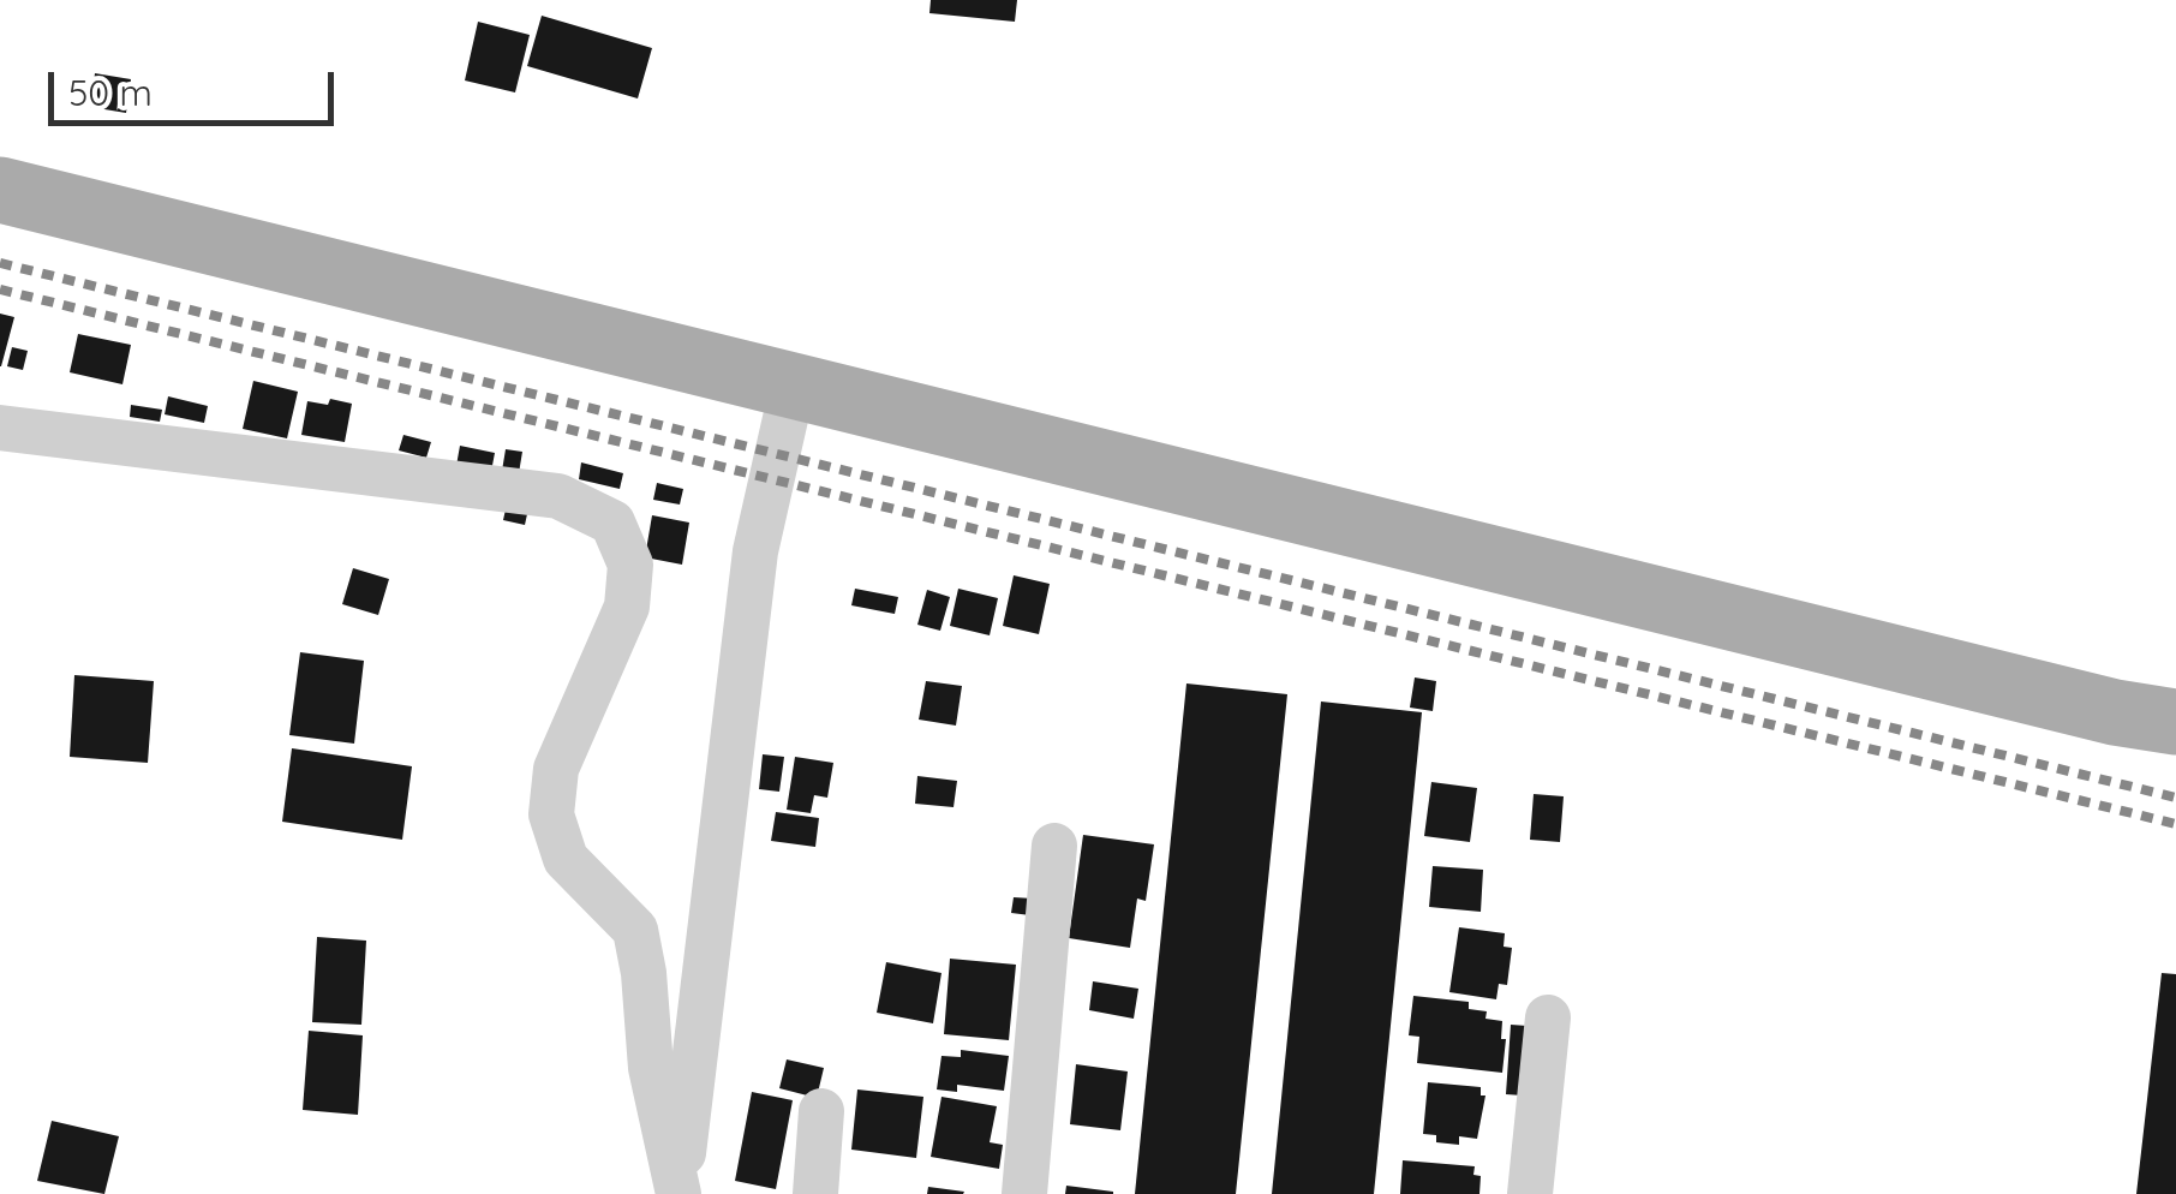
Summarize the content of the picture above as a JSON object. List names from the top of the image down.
{
  "scale_bar": "50 m"
}
